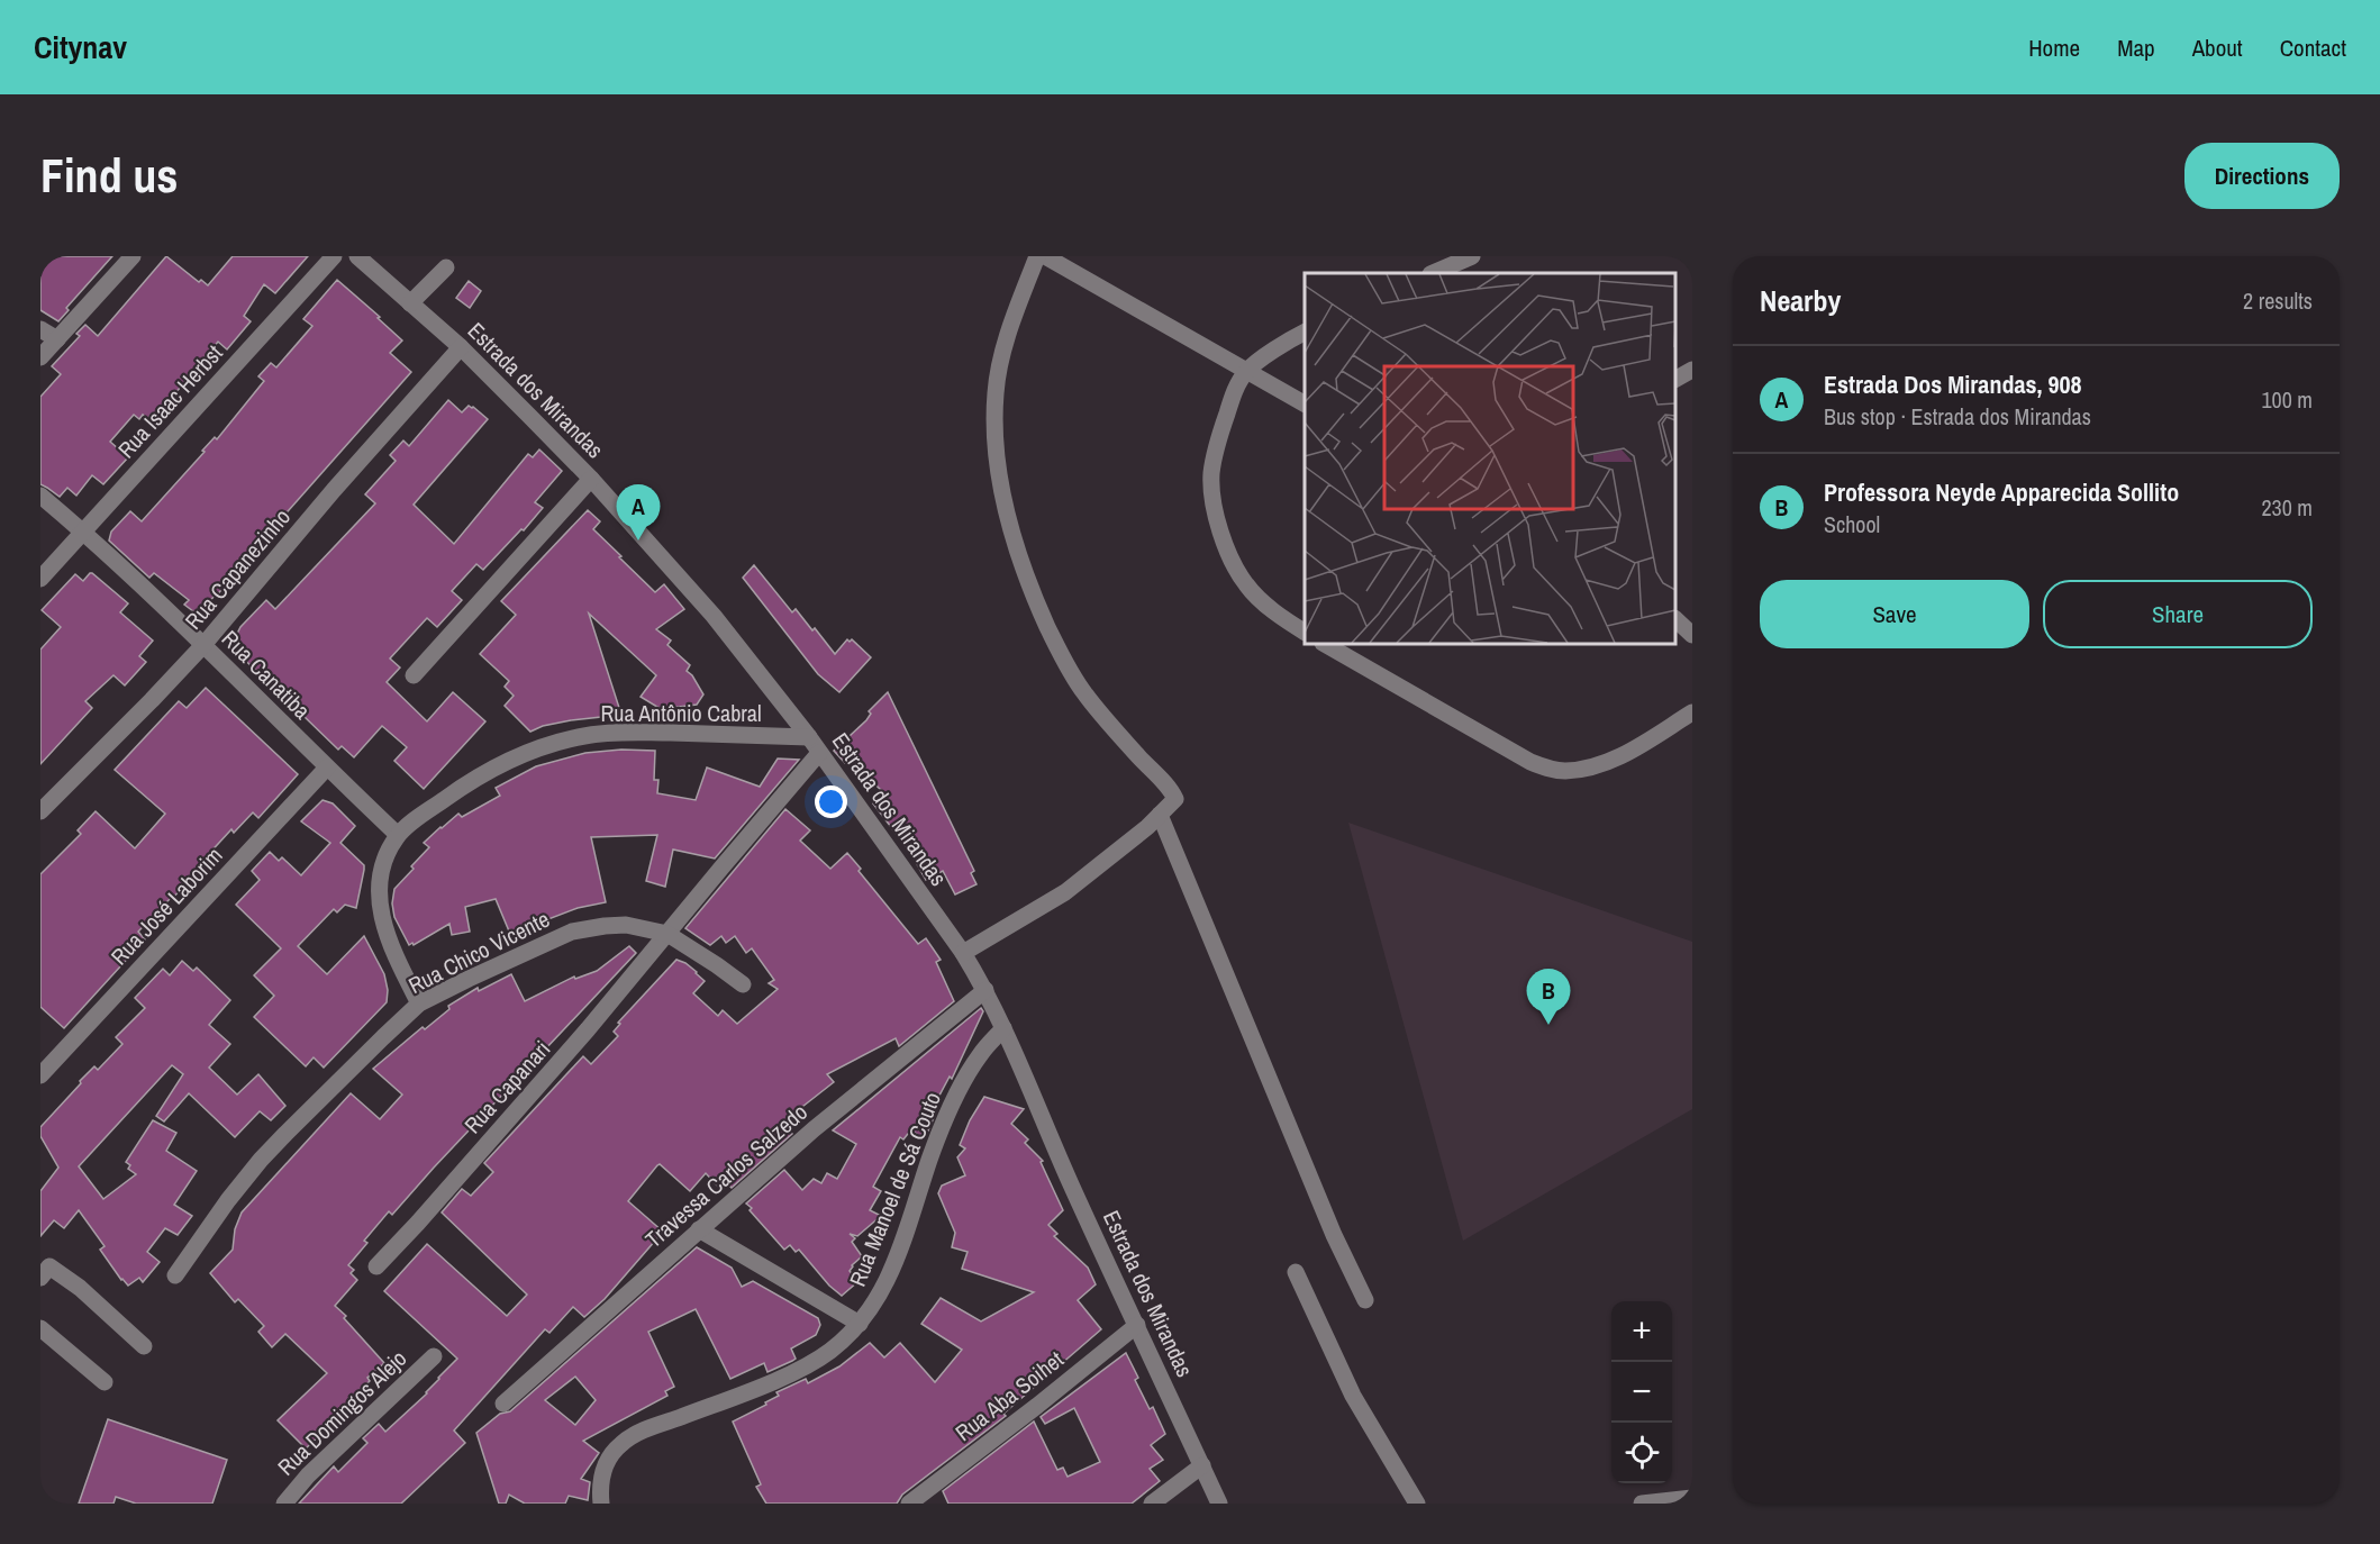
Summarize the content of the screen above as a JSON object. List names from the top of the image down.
{
  "streets": {
    "street": [
      "Estrada dos Mirandas",
      "Rua Isaac Herbst",
      "Rua Capanezinho",
      "Rua Canatiba",
      "Rua Antônio Cabral",
      "Rua José Laborim",
      "Rua Chico Vicente",
      "Rua Capanari",
      "Travessa Carlos Salzedo",
      "Rua Manoel de Sá Couto",
      "Rua Aba Soihet",
      "Rua Domingos Alejo"
    ]
  },
  "crossings": [
    ["Estrada dos Mirandas", "Rua Capanezinho"],
    ["Estrada dos Mirandas", "Rua Antônio Cabral"],
    ["Estrada dos Mirandas", "Rua Capanari"],
    ["Estrada dos Mirandas", "Travessa Carlos Salzedo"],
    ["Estrada dos Mirandas", "Rua Manoel de Sá Couto"],
    ["Estrada dos Mirandas", "Rua Aba Soihet"],
    ["Rua Isaac Herbst", "Rua Canatiba"],
    ["Rua Capanezinho", "Rua Canatiba"],
    ["Rua Canatiba", "Rua Antônio Cabral"],
    ["Rua Canatiba", "Rua José Laborim"],
    ["Rua Antônio Cabral", "Rua Chico Vicente"],
    ["Rua Chico Vicente", "Rua Capanari"]
  ],
  "page": {
    "header": "Citynav",
    "nav": [
      "Home",
      "Map",
      "About",
      "Contact"
    ],
    "buttons": [
      "Directions",
      ["Save", "Share"]
    ],
    "title": "Find us",
    "heading": ["Nearby", "2 results"],
    "list": [
      {
        "mark": "A",
        "name": "Estrada Dos Mirandas, 908",
        "note": "Bus stop · Estrada dos Mirandas",
        "value": "100 m"
      },
      {
        "mark": "B",
        "name": "Professora Neyde Apparecida Sollito",
        "note": "School",
        "value": "230 m"
      }
    ],
    "pins": ["A", "B"],
    "map_buttons": ["+", "−"]
  }
}
